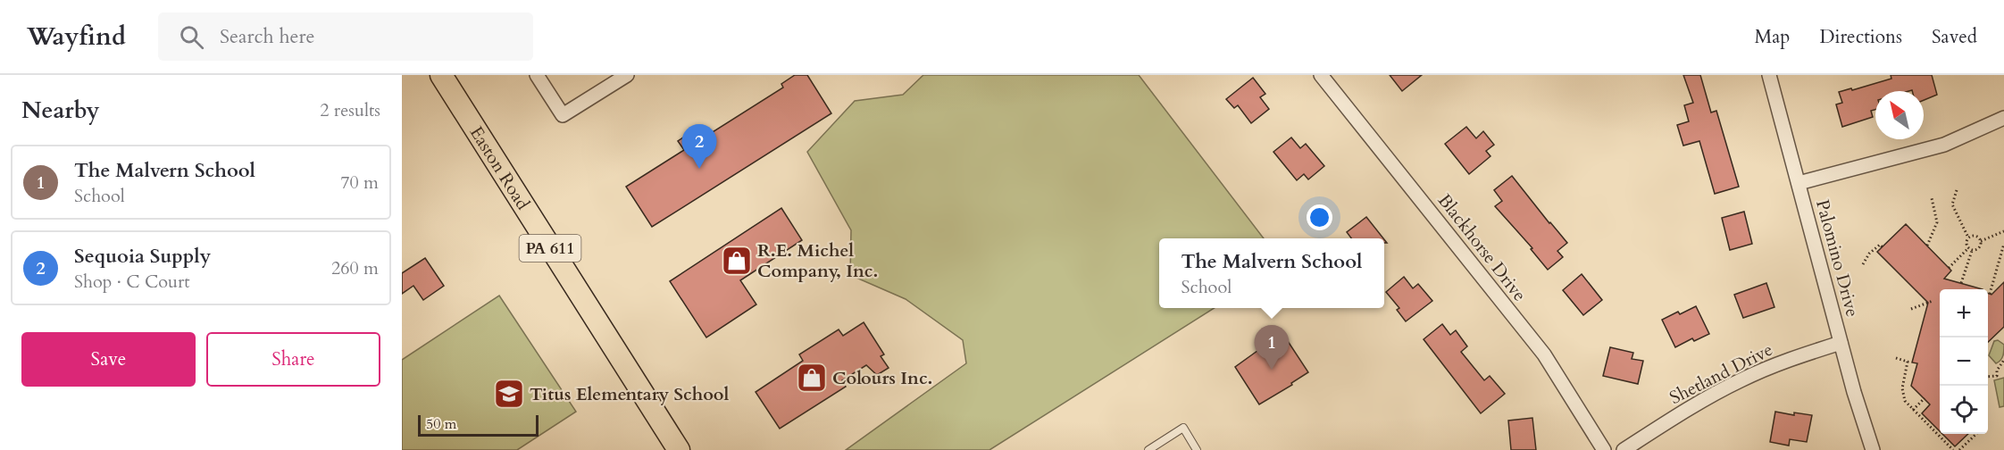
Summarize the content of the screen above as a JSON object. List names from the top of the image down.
{
  "streets": {
    "highway": ["Easton Road", "PA 611"],
    "street": ["Blackhorse Drive", "Palomino Drive", "Shetland Drive"]
  },
  "crossings": [
    ["Palomino Drive", "Shetland Drive"]
  ],
  "places": {
    "shop": ["R.E. Michel Company, Inc.", "Colours Inc."],
    "school or university": ["Titus Elementary School"]
  },
  "scale_bar": "50 m",
  "north": "top left",
  "page": {
    "header": "Wayfind",
    "search": "Search here",
    "nav": ["Map", "Directions", "Saved"],
    "heading": ["Nearby", "2 results"],
    "pins": ["2", "1"],
    "list": [
      {
        "mark": "1",
        "name": "The Malvern School",
        "note": "School",
        "value": "70 m"
      },
      {
        "mark": "2",
        "name": "Sequoia Supply",
        "note": "Shop · C Court",
        "value": "260 m"
      }
    ],
    "popup": ["The Malvern School", "School"],
    "map_buttons": ["+", "−"],
    "buttons": ["Save", "Share"],
    "scale": "50 m"
  }
}
